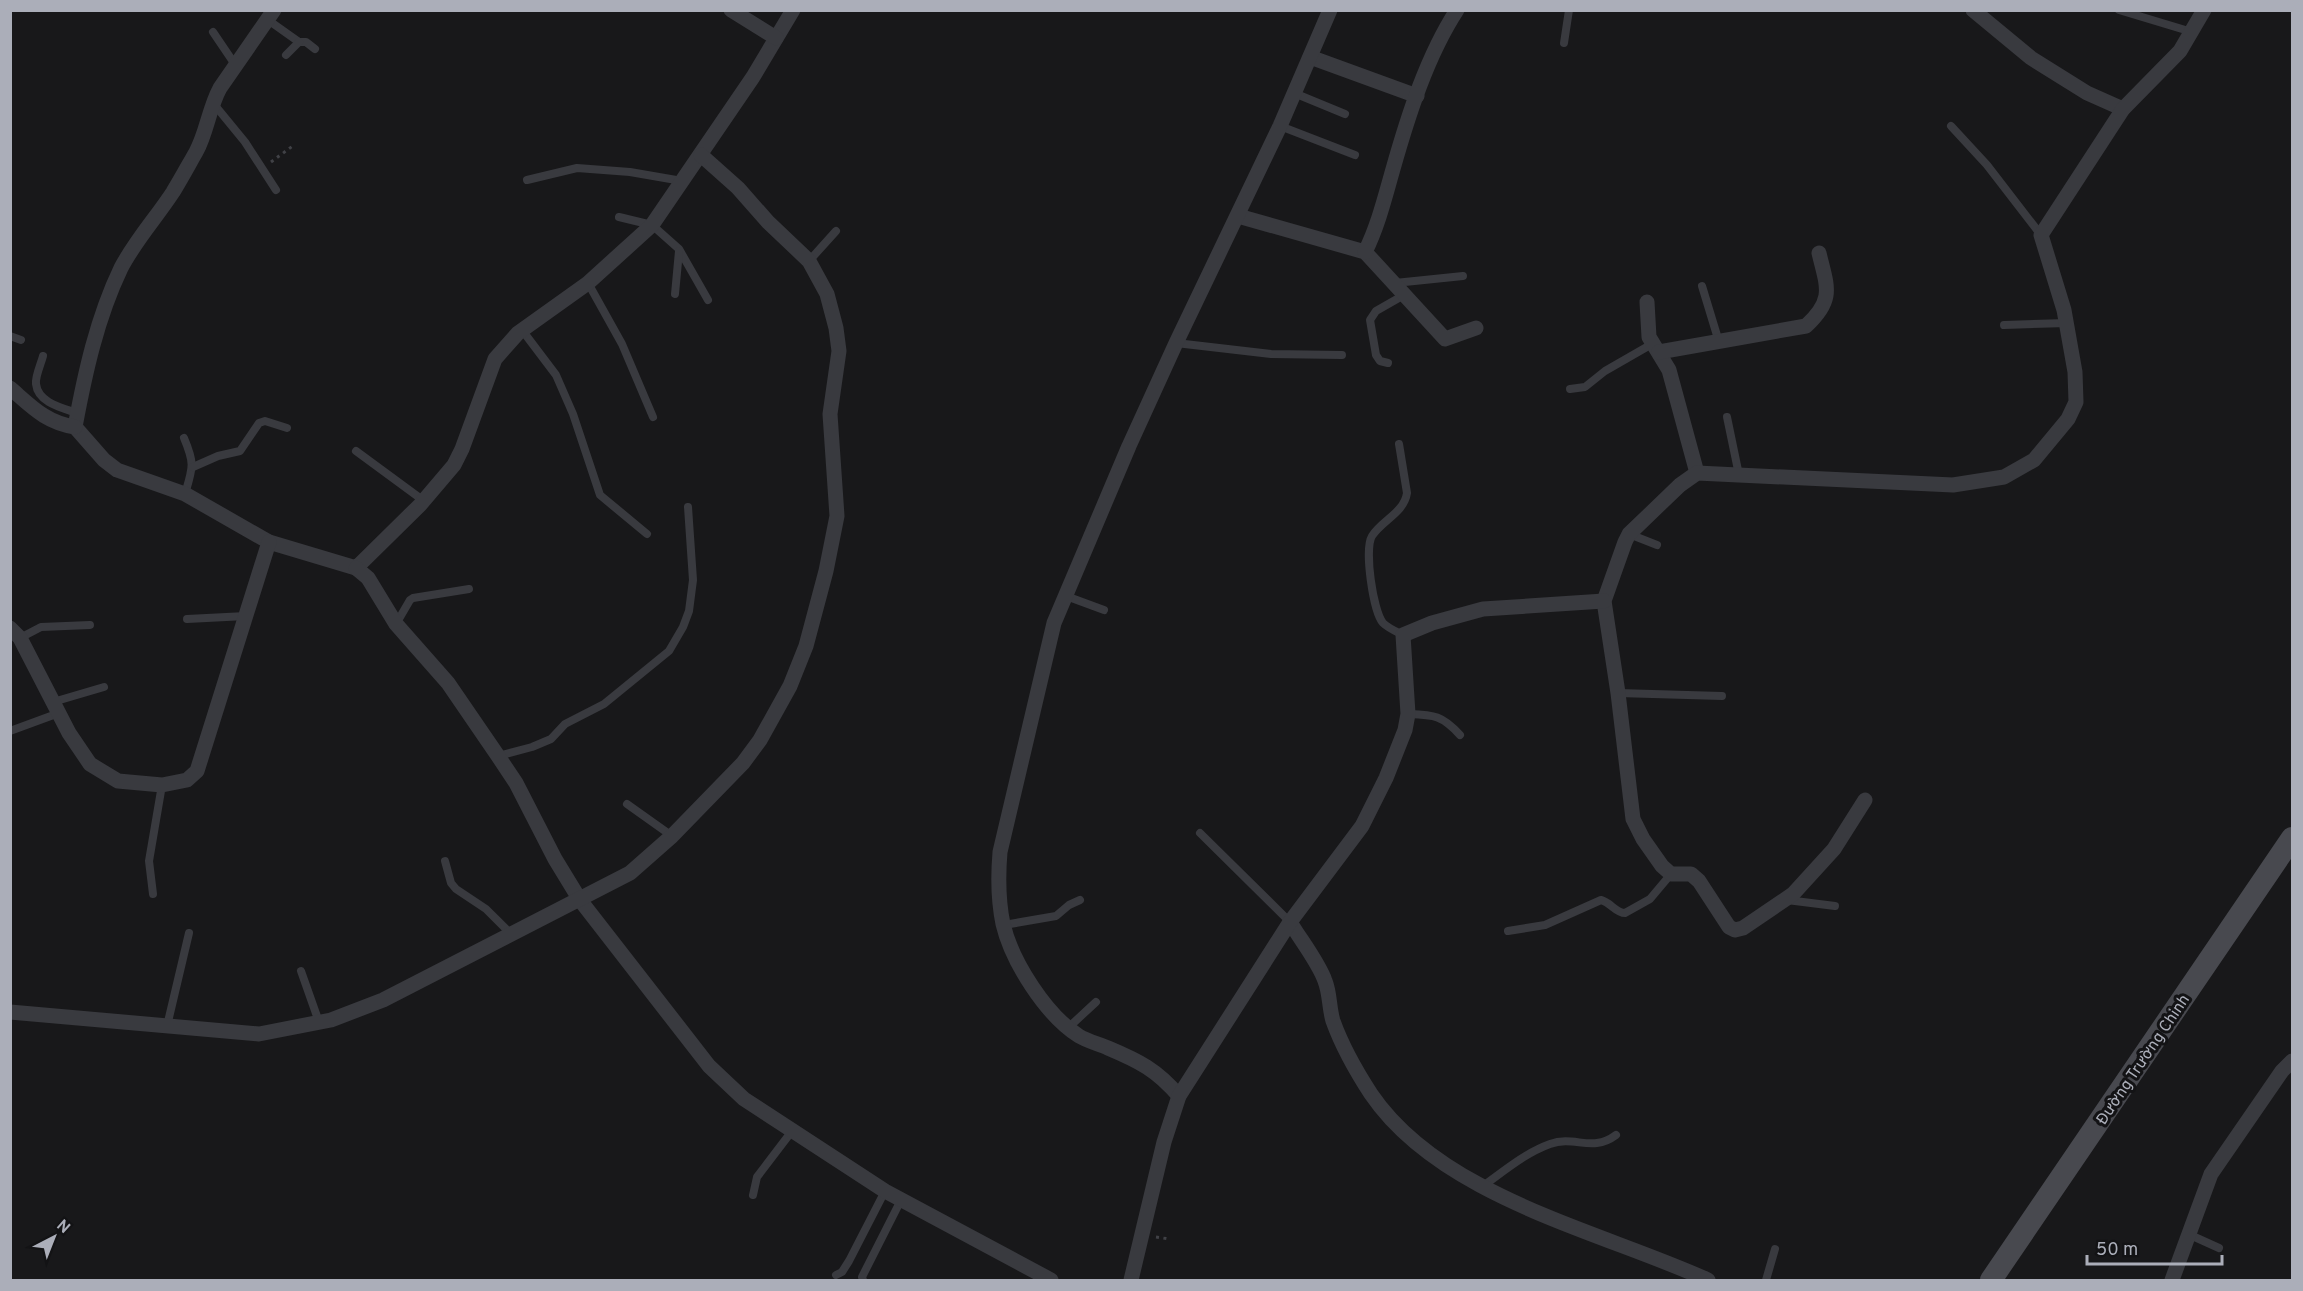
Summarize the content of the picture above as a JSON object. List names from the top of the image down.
{
  "streets": {
    "main road": ["Đường Trường Chinh"]
  },
  "scale_bar": "50 m",
  "north": "top right"
}
